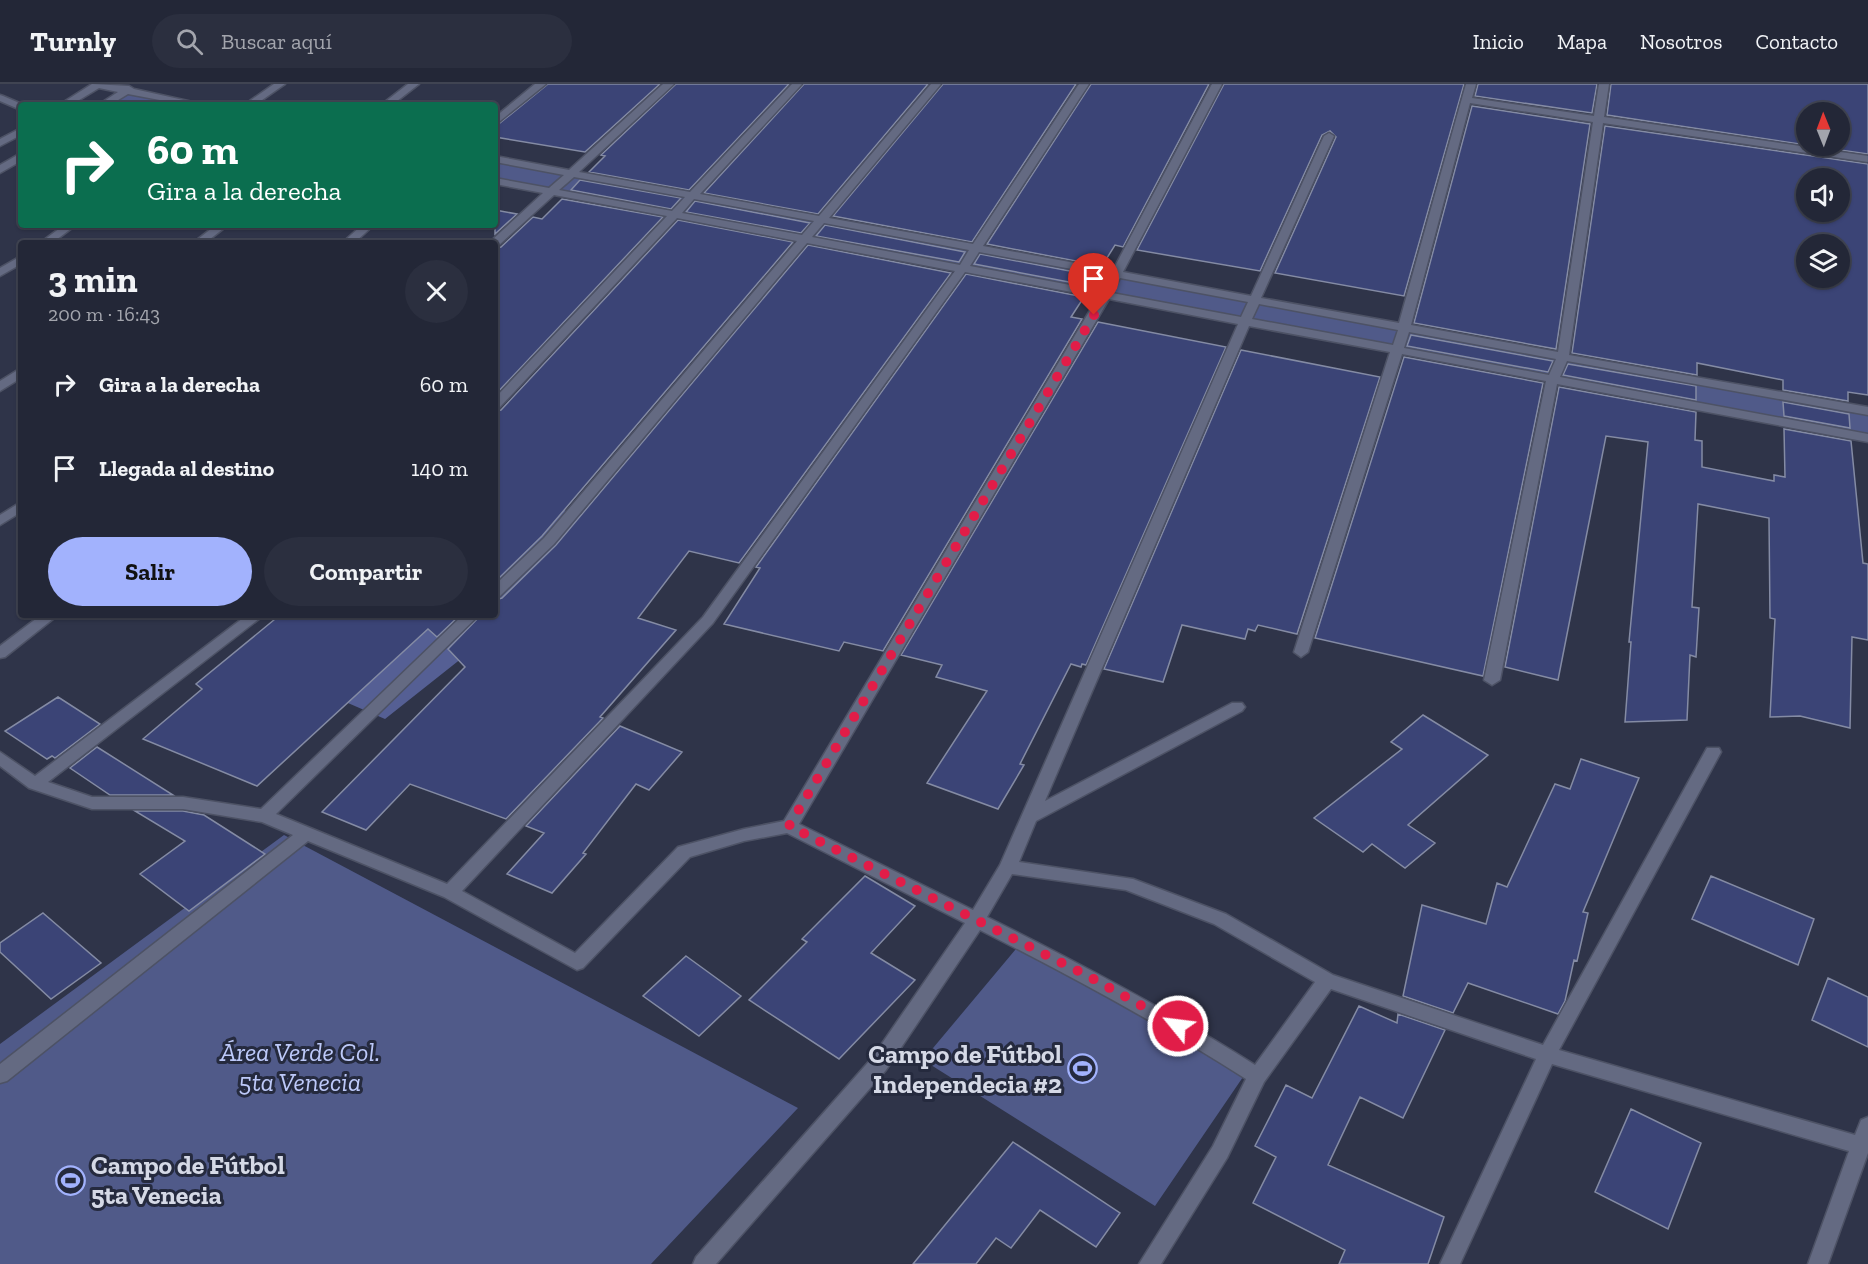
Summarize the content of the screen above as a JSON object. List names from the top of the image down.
{
  "parks": ["Área Verde Col. 5ta Venecia"],
  "places": {
    "sports": ["Campo de Fútbol Independecia #2", "Campo de Fútbol 5ta Venecia"]
  },
  "north": "top",
  "page": {
    "header": "Turnly",
    "search": "Buscar aquí",
    "nav": [
      "Inicio",
      "Mapa",
      "Nosotros",
      "Contacto"
    ],
    "turn": ["60 m", "Gira a la derecha"],
    "heading": ["3 min", "200 m · 16:43"],
    "list": [
      {
        "name": "Gira a la derecha",
        "value": "60 m"
      },
      {
        "name": "Llegada al destino",
        "value": "140 m"
      }
    ],
    "buttons": ["Salir", "Compartir"]
  }
}
